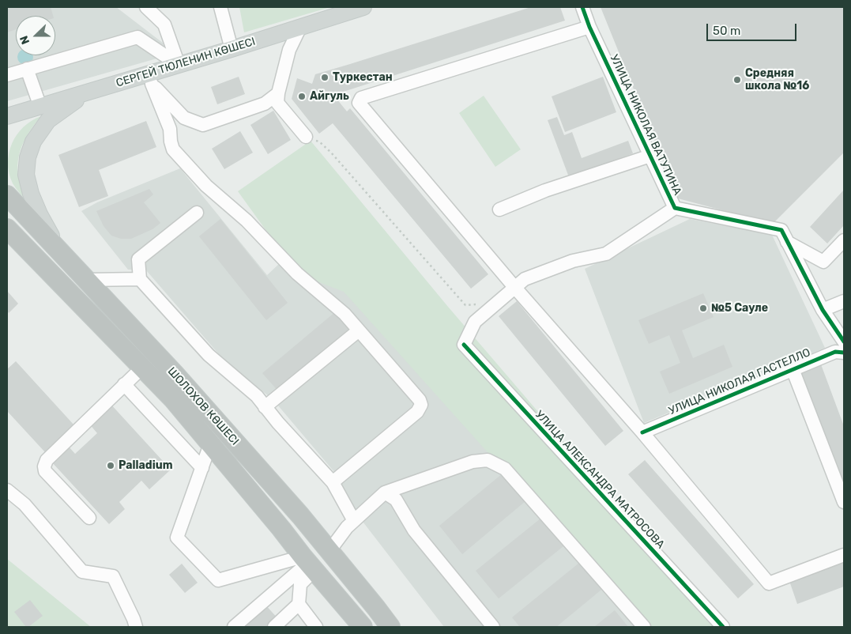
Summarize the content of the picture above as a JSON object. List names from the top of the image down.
{
  "streets": {
    "highway": ["ШОЛОХОВ КӨШЕСІ"],
    "main road": ["СЕРГЕЙ ТЮЛЕНИН КӨШЕСІ"],
    "street": ["УЛИЦА НИКОЛАЯ ВАТУТИНА", "УЛИЦА НИКОЛАЯ ГАСТЕЛЛО", "УЛИЦА АЛЕКСАНДРА МАТРОСОВА"]
  },
  "places": [
    "Туркестан",
    "Средняя школа №16",
    "Айгуль",
    "№5 Сауле",
    "Palladium"
  ],
  "scale_bar": "50 m",
  "north": "left"
}
